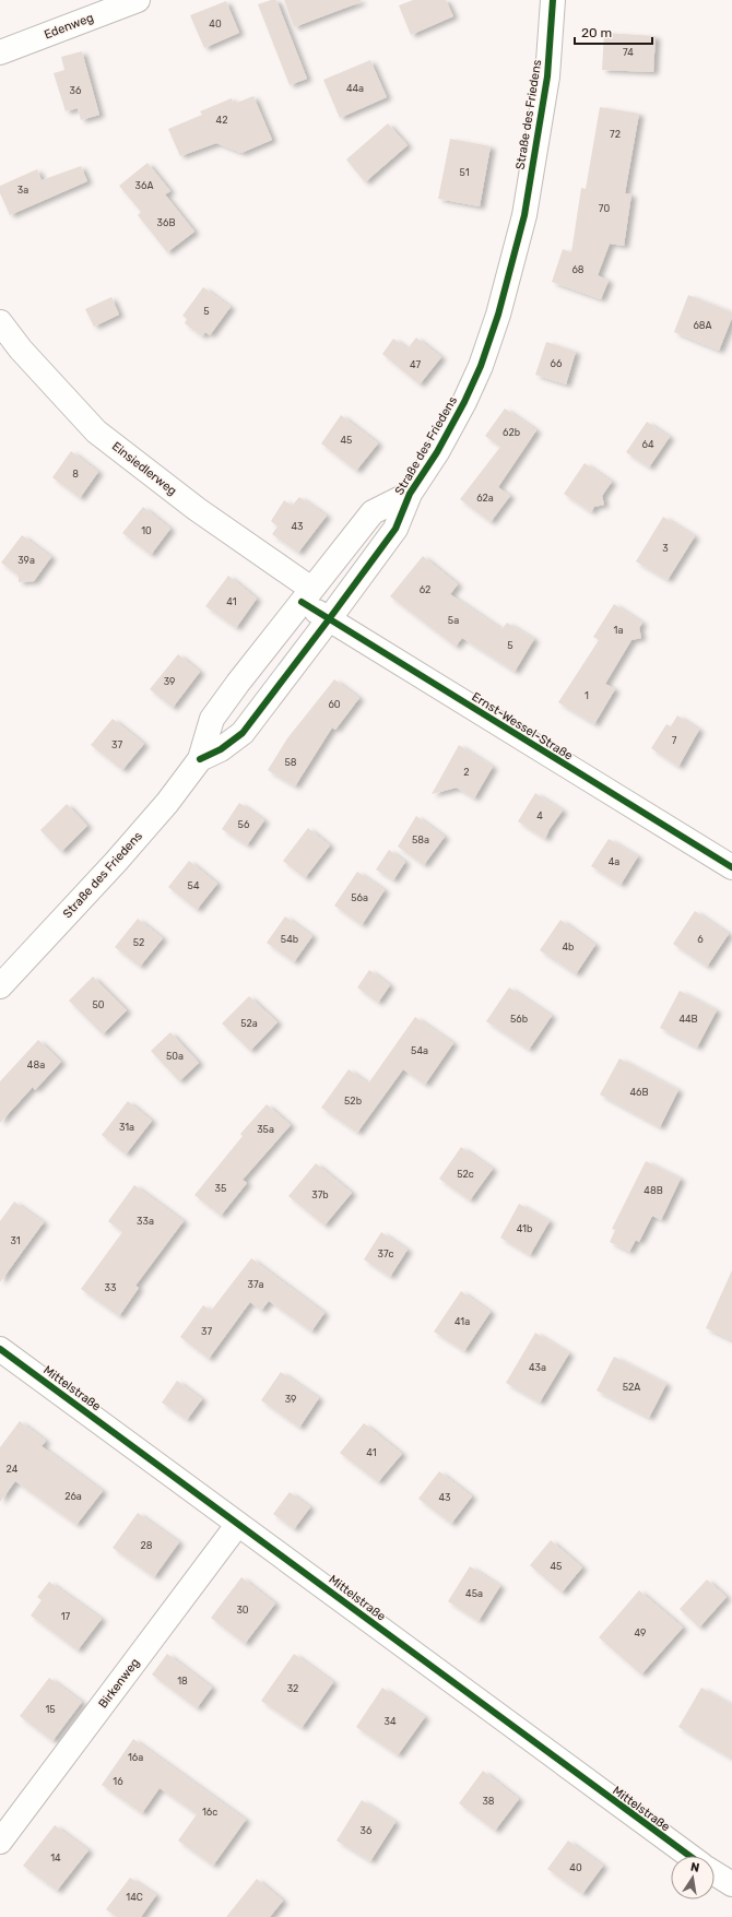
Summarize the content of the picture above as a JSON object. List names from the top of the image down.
{
  "streets": {
    "street": [
      "Edenweg",
      "Straße des Friedens",
      "Einsiedlerweg",
      "Ernst-Wessel-Straße",
      "Mittelstraße",
      "Birkenweg"
    ]
  },
  "crossings": [
    ["Straße des Friedens", "Einsiedlerweg"],
    ["Straße des Friedens", "Ernst-Wessel-Straße"],
    ["Einsiedlerweg", "Ernst-Wessel-Straße"],
    ["Mittelstraße", "Birkenweg"]
  ],
  "house_numbers": [
    "40",
    "74",
    "44a",
    "36",
    "42",
    "72",
    "51",
    "36A",
    "3a",
    "70",
    "36B",
    "68",
    "5",
    "68A",
    "66",
    "47",
    "62b",
    "45",
    "64",
    "8",
    "62a",
    "43",
    "10",
    "3",
    "39a",
    "62",
    "41",
    "5a",
    "1a",
    "5",
    "39",
    "1",
    "60",
    "7",
    "37",
    "58",
    "2",
    "4",
    "56",
    "58a",
    "4a",
    "54",
    "56a",
    "54b",
    "6",
    "52",
    "4b",
    "50",
    "56b",
    "44B",
    "52a",
    "54a",
    "50a",
    "48a",
    "46B",
    "52b",
    "31a",
    "35a",
    "52c",
    "35",
    "48B",
    "37b",
    "33a",
    "41b",
    "31",
    "37c",
    "37a",
    "33",
    "41a",
    "37",
    "43a",
    "52A",
    "39",
    "41",
    "24",
    "26a",
    "43",
    "28",
    "45",
    "45a",
    "30",
    "17",
    "49",
    "18",
    "32",
    "15",
    "34",
    "16a",
    "16",
    "38",
    "16c",
    "36",
    "14",
    "40",
    "14C"
  ],
  "scale_bar": "20 m",
  "north": "top"
}
